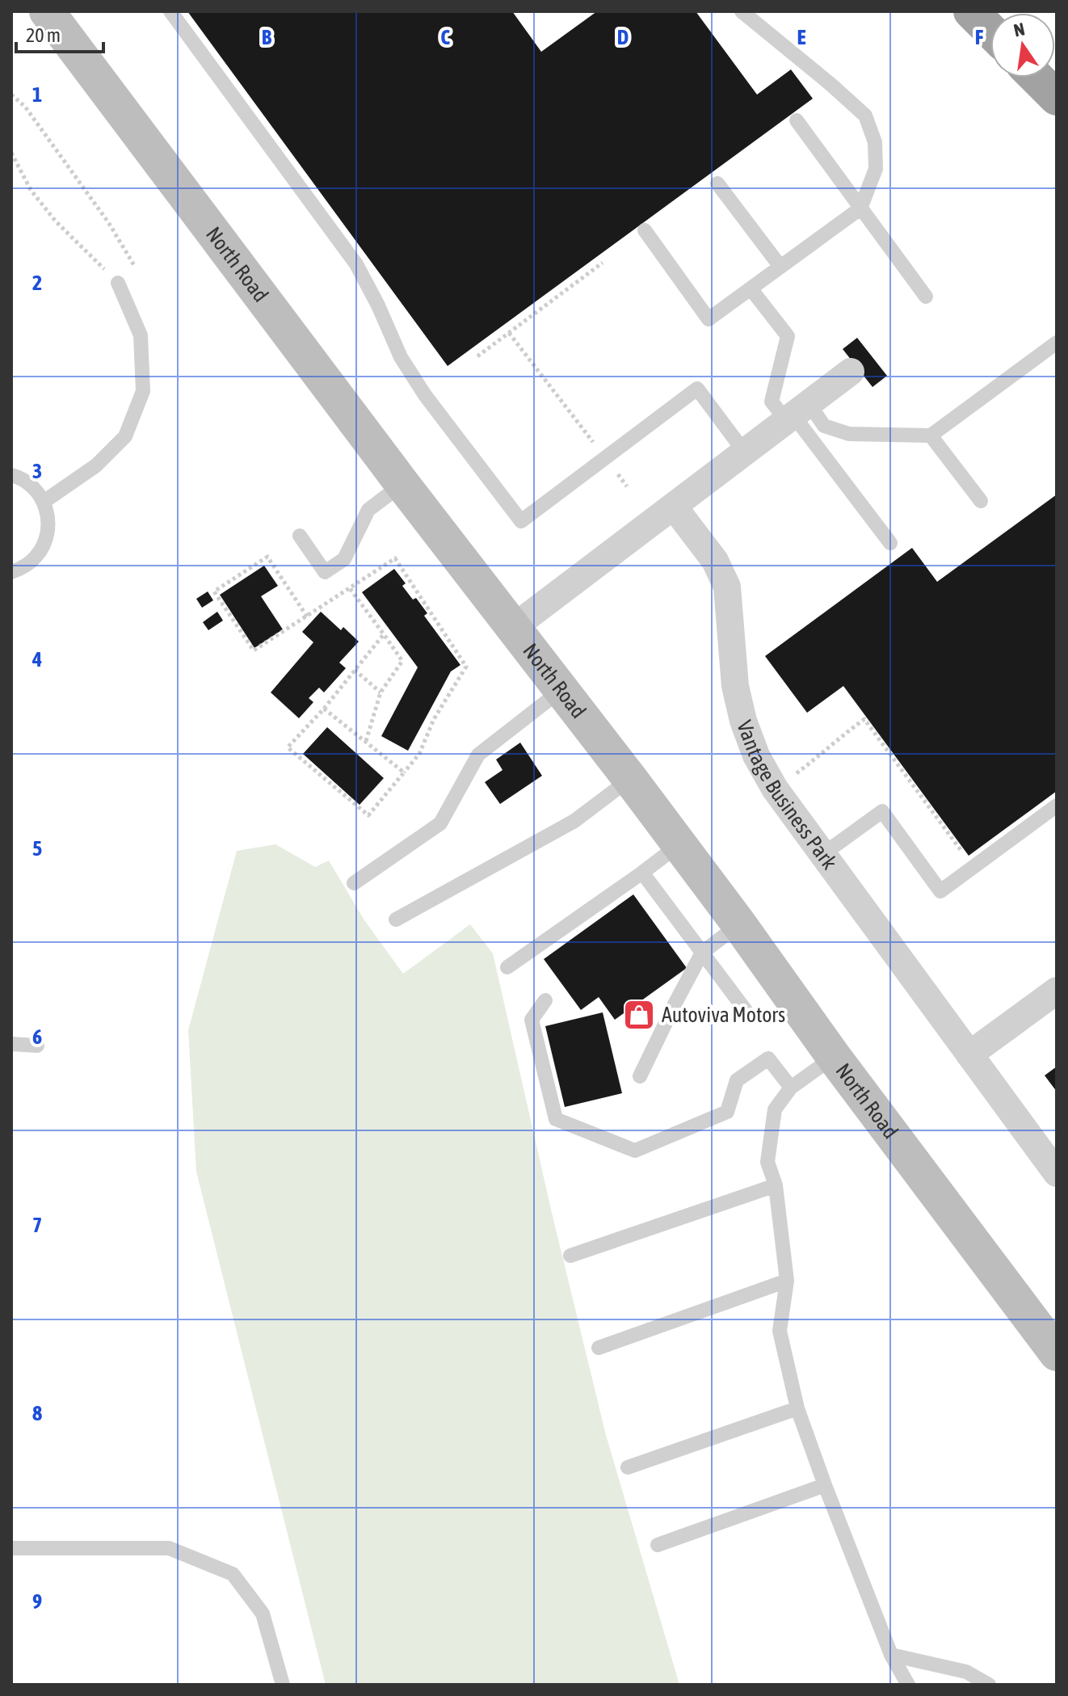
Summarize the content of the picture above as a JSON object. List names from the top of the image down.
{
  "streets": {
    "main road": ["North Road"],
    "street": ["Vantage Business Park"]
  },
  "places": {
    "shop": ["Autoviva Motors"]
  },
  "scale_bar": "20 m",
  "north": "top",
  "grid": {
    "columns": [
      "B",
      "C",
      "D",
      "E",
      "F"
    ],
    "rows": [
      "1",
      "2",
      "3",
      "4",
      "5",
      "6",
      "7",
      "8",
      "9"
    ]
  }
}
